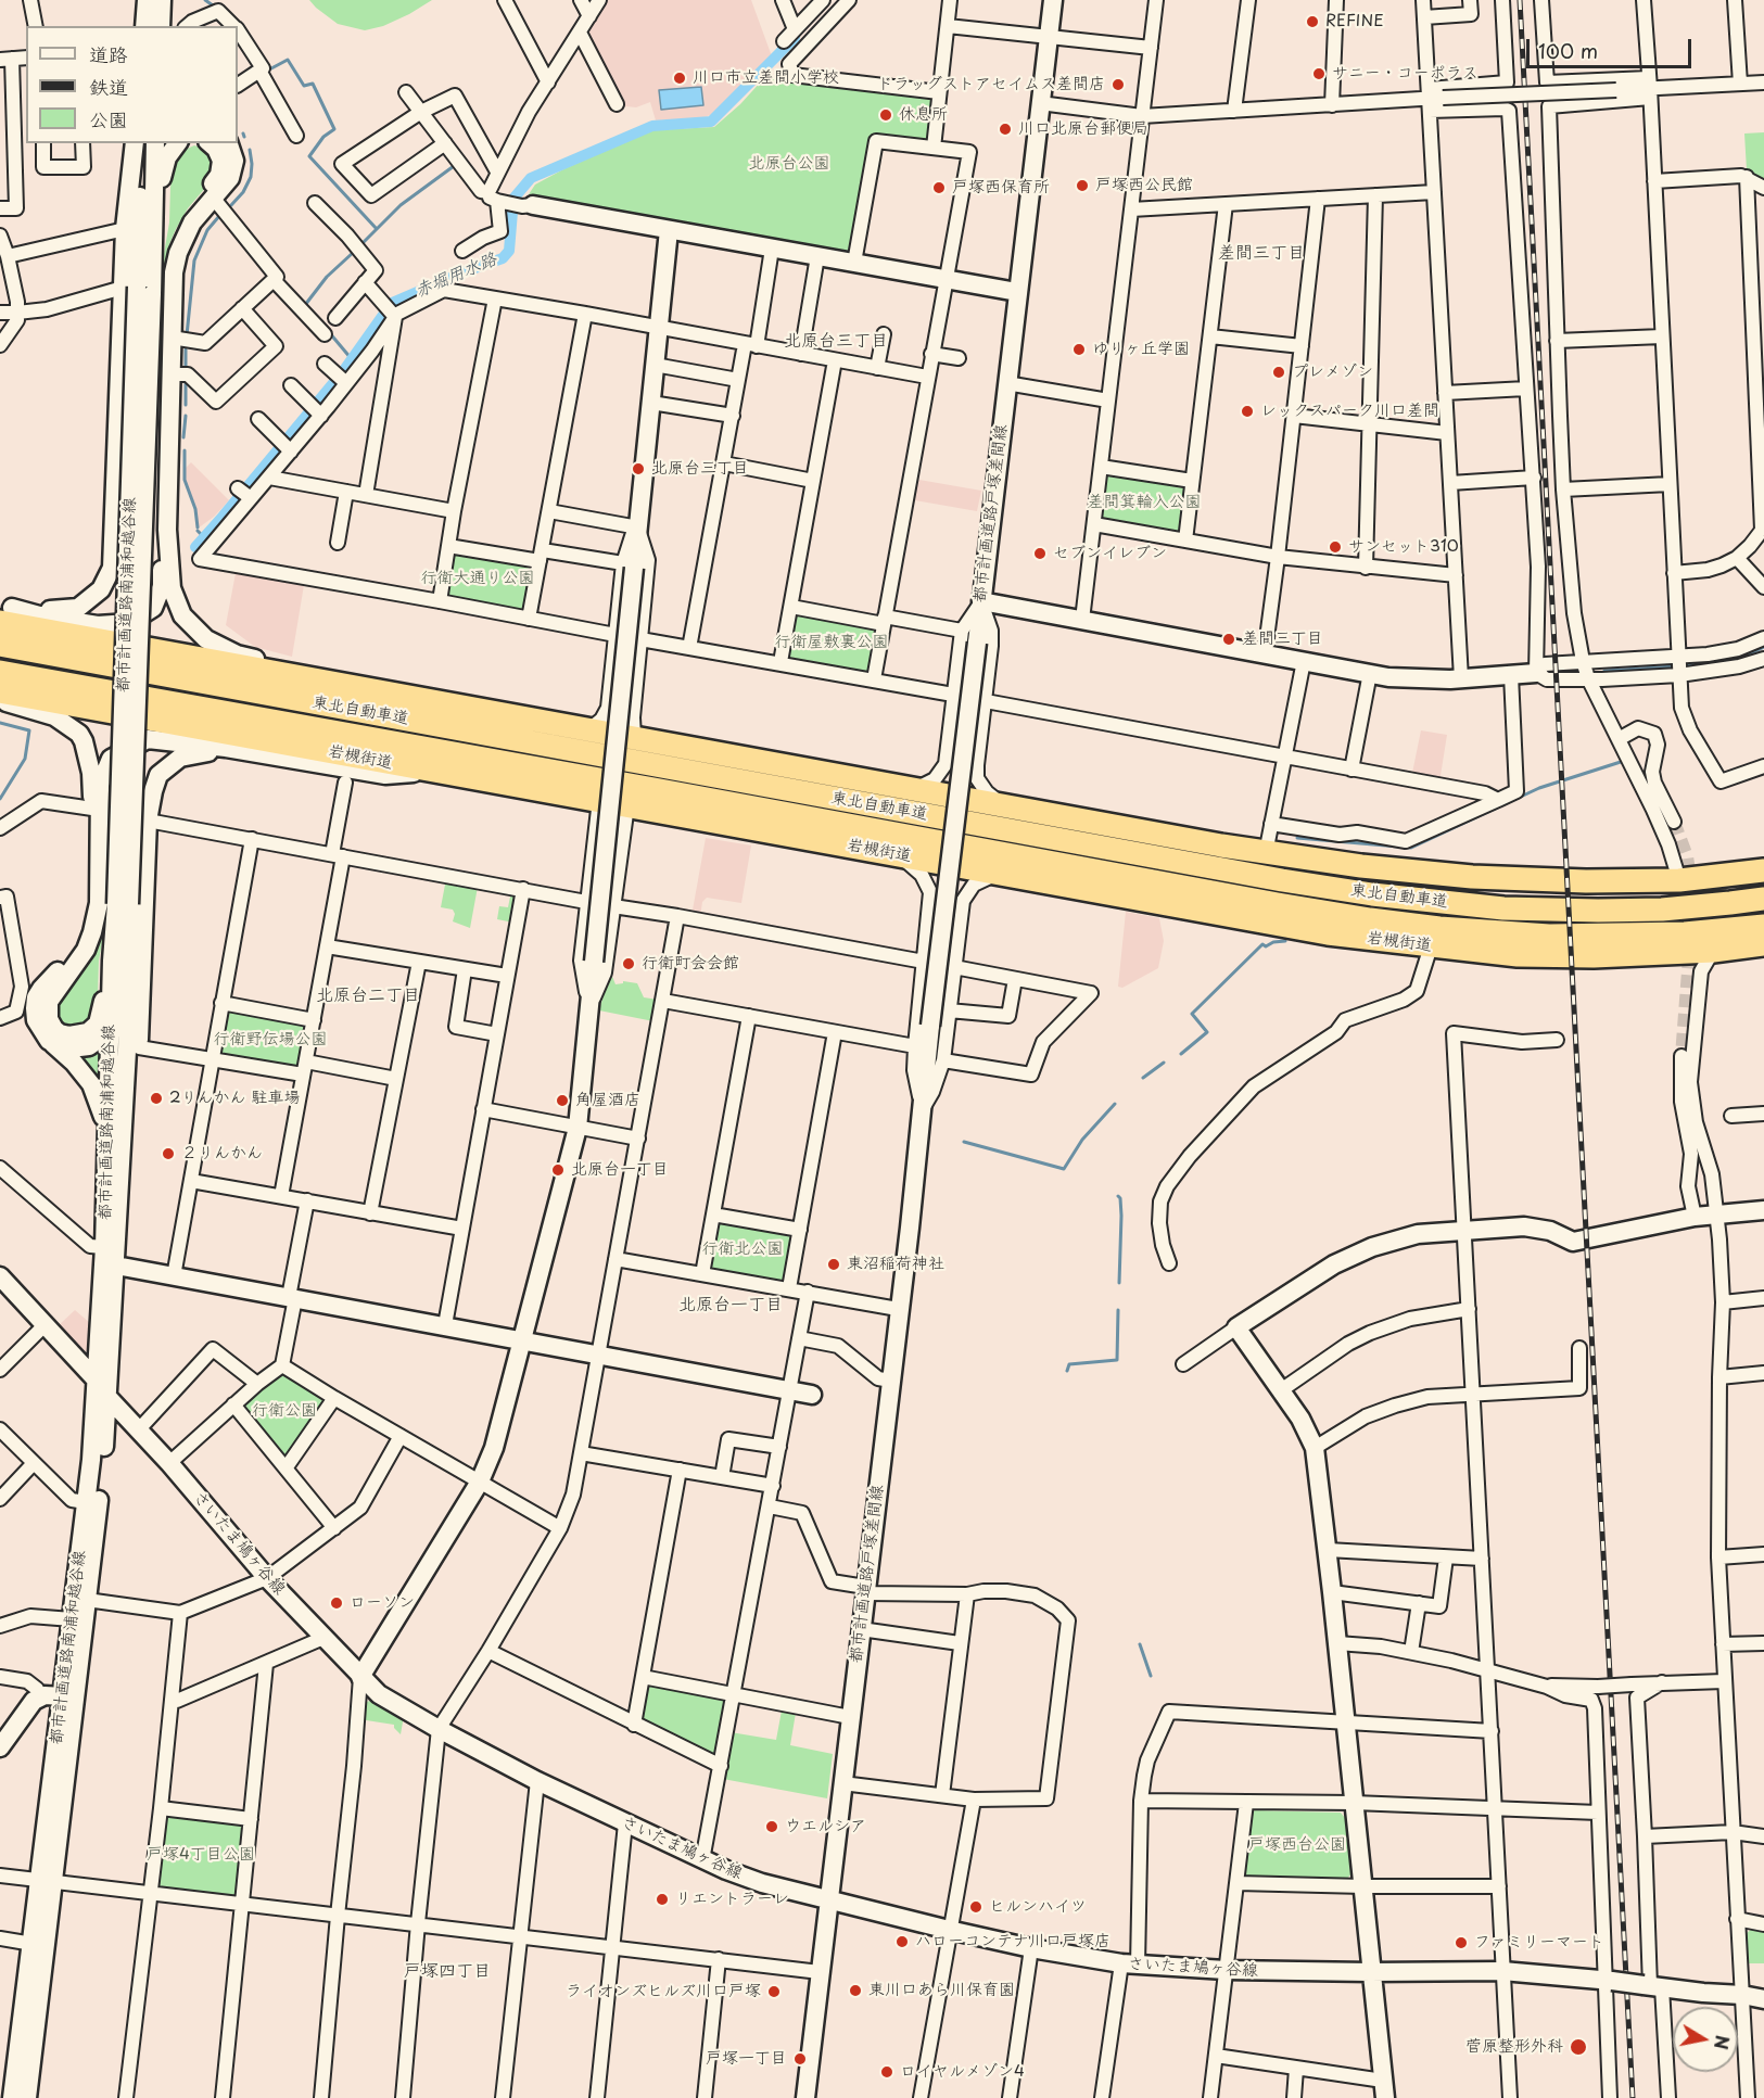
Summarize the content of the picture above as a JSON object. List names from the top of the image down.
{
  "streets": {
    "highway": ["東北自動車道", "岩槻街道"],
    "street": ["都市計画道路戸塚差間線", "都市計画道路南浦和越谷線", "さいたま鳩ヶ谷線"]
  },
  "crossings": [
    ["都市計画道路戸塚差間線", "さいたま鳩ヶ谷線"],
    ["都市計画道路南浦和越谷線", "さいたま鳩ヶ谷線"]
  ],
  "districts": [
    "差間三丁目",
    "北原台三丁目",
    "北原台二丁目",
    "北原台一丁目",
    "戸塚四丁目"
  ],
  "water": ["赤堀用水路"],
  "parks": [
    "北原台公園",
    "差間箕輪入公園",
    "行衛大通り公園",
    "行衛屋敷裏公園",
    "行衛野伝場公園",
    "行衛北公園",
    "行衛公園",
    "戸塚西台公園",
    "戸塚4丁目公園"
  ],
  "places": [
    "REFINE",
    "サニー・コーポラス",
    "川口市立差間小学校",
    "ドラッグストアセイムス差間店",
    "休息所",
    "川口北原台郵便局",
    "戸塚西公民館",
    "戸塚西保育所",
    "ゆりヶ丘学園",
    "プレメゾン",
    "レックスパーク川口差間",
    "北原台三丁目",
    "サンセット310",
    "セブンイレブン",
    "差間三丁目",
    "行衛町会会館",
    "2りんかん 駐車場",
    "角屋酒店",
    "２りんかん",
    "北原台一丁目",
    "東沼稲荷神社",
    "ローソン",
    "ウエルシア",
    "リエントラーレ",
    "ヒルンハイツ",
    "ハローコンテナ川口戸塚店",
    "ファミリーマート",
    "東川口あら川保育園",
    "ライオンズヒルズ川口戸塚",
    "菅原整形外科",
    "戸塚一丁目",
    "ロイヤルメゾン4"
  ],
  "legend": ["道路", "鉄道", "公園"],
  "scale_bar": "100 m",
  "north": "right"
}
